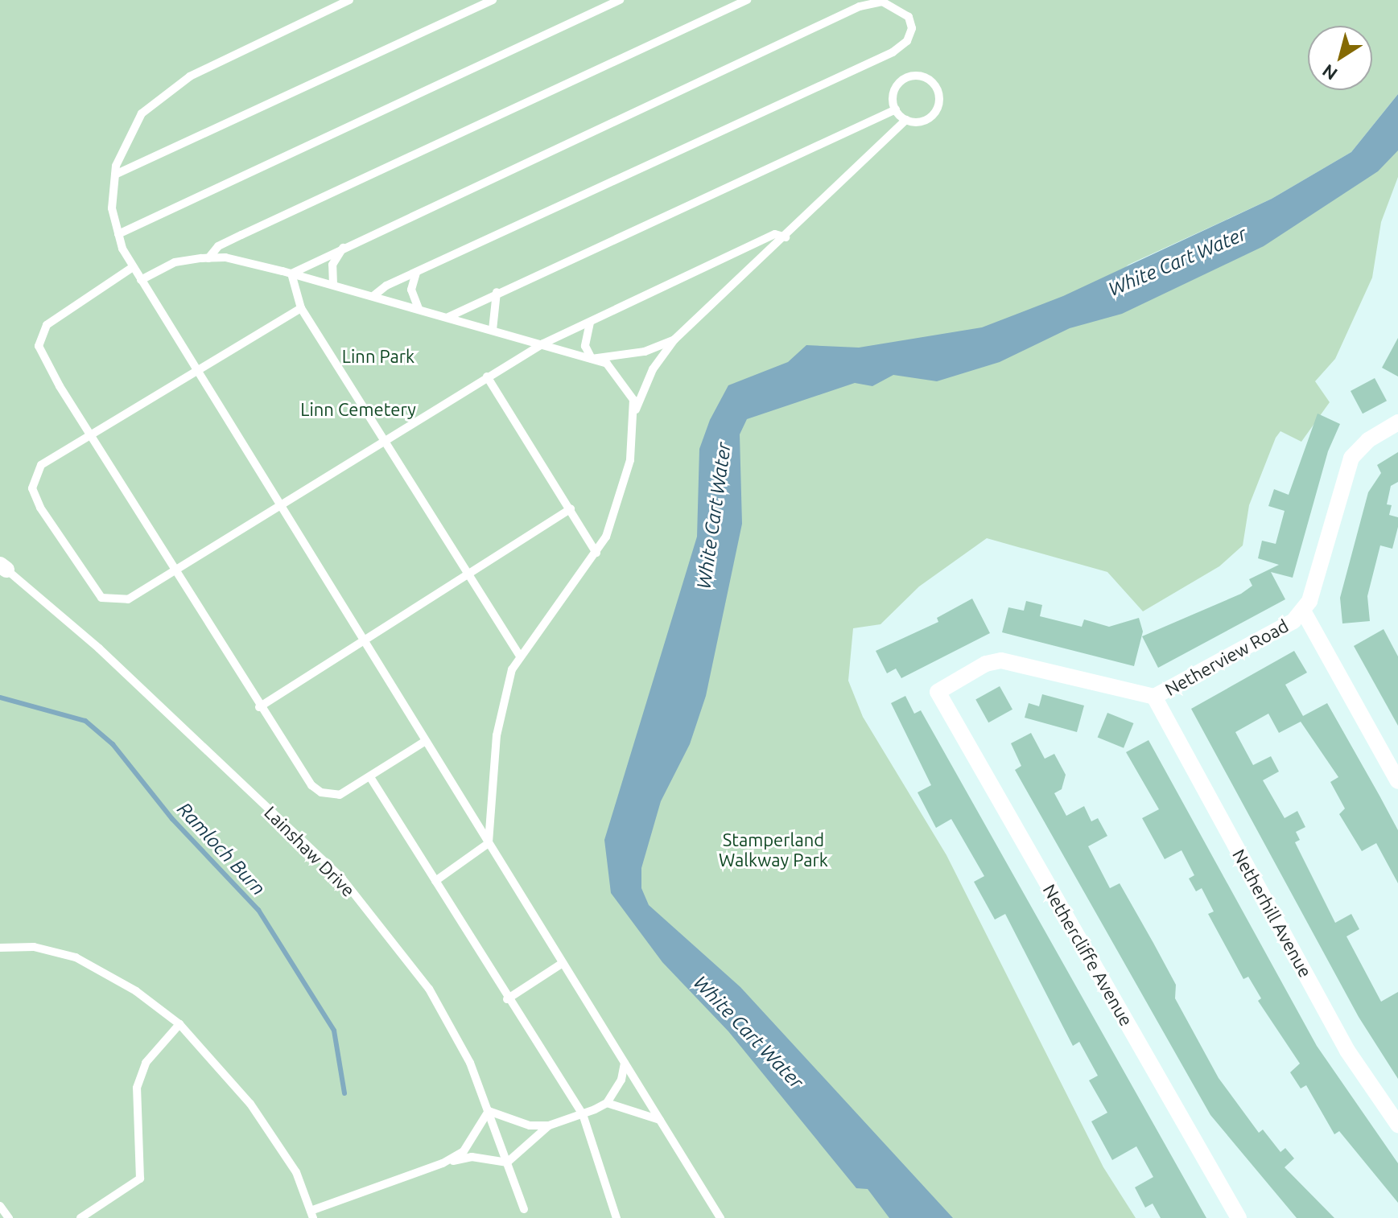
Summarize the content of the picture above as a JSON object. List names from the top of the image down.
{
  "streets": {
    "street": ["Netherview Road", "Netherhill Avenue", "Nethercliffe Avenue"],
    "lane": ["Lainshaw Drive"]
  },
  "crossings": [
    ["Netherview Road", "Netherhill Avenue"],
    ["Netherview Road", "Nethercliffe Avenue"]
  ],
  "water": ["White Cart Water", "Ramloch Burn"],
  "parks": ["Linn Park", "Linn Cemetery", "Stamperland Walkway Park"],
  "north": "bottom left"
}
